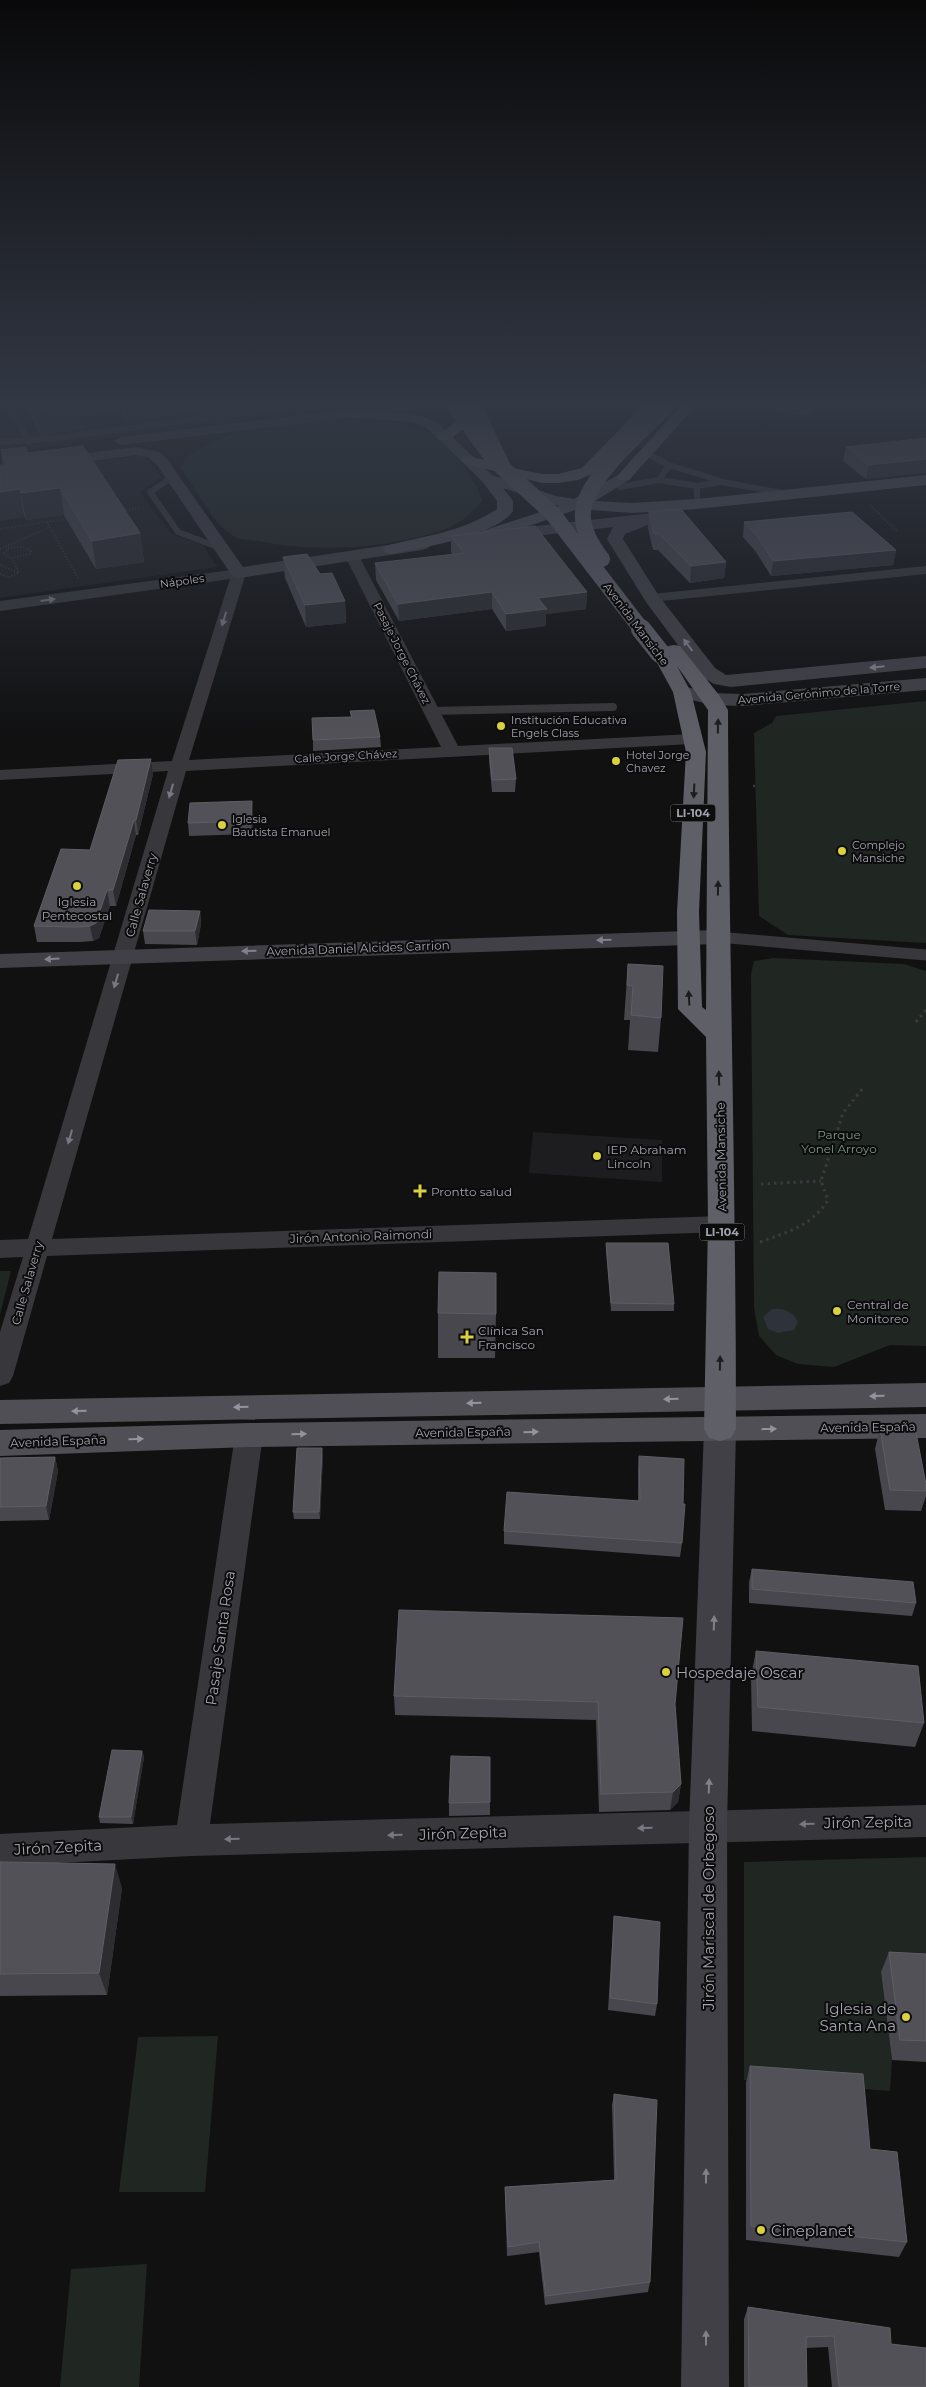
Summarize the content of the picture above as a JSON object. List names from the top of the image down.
{
  "streets": {
    "highway": ["Avenida Mansiche", "LI-104"],
    "main road": [
      "Nápoles",
      "Avenida Gerónimo de la Torre",
      "Avenida Daniel Alcides Carrion",
      "Avenida España",
      "Jirón Mariscal de Orbegoso"
    ],
    "street": [
      "Pasaje Jorge Chávez",
      "Calle Jorge Chávez",
      "Calle Salaverry",
      "Jirón Antonio Raimondi",
      "Pasaje Santa Rosa",
      "Jirón Zepita"
    ]
  },
  "crossings": [
    ["Nápoles", "Pasaje Jorge Chávez"],
    ["Nápoles", "Calle Salaverry"],
    ["Avenida Mansiche", "Avenida Gerónimo de la Torre"],
    ["Avenida Mansiche", "Calle Jorge Chávez"],
    ["Avenida Mansiche", "Avenida Daniel Alcides Carrion"],
    ["Avenida Mansiche", "Jirón Antonio Raimondi"],
    ["Avenida Mansiche", "Avenida España"],
    ["Avenida Mansiche", "Jirón Mariscal de Orbegoso"],
    ["Pasaje Jorge Chávez", "Calle Jorge Chávez"],
    ["Calle Jorge Chávez", "Calle Salaverry"],
    ["Calle Salaverry", "Avenida Daniel Alcides Carrion"],
    ["Calle Salaverry", "Jirón Antonio Raimondi"],
    ["Avenida España", "Pasaje Santa Rosa"],
    ["Avenida España", "Jirón Mariscal de Orbegoso"],
    ["Pasaje Santa Rosa", "Jirón Zepita"],
    ["Jirón Zepita", "Jirón Mariscal de Orbegoso"]
  ],
  "one_way": [
    "Nápoles",
    "Calle Salaverry",
    "Avenida Daniel Alcides Carrion",
    "Jirón Zepita",
    "Jirón Mariscal de Orbegoso"
  ],
  "parks": ["Parque Yonel Arroyo"],
  "places": {
    "other": [
      "Institución Educativa Engels Class",
      "Hotel Jorge Chavez",
      "Iglesia Bautista Emanuel",
      "Complejo Mansiche",
      "Iglesia Pentecostal",
      "IEP Abraham Lincoln",
      "Central de Monitoreo",
      "Hospedaje Oscar",
      "Iglesia de Santa Ana",
      "Cineplanet"
    ],
    "health": ["Prontto salud", "Clínica San Francisco"]
  }
}
